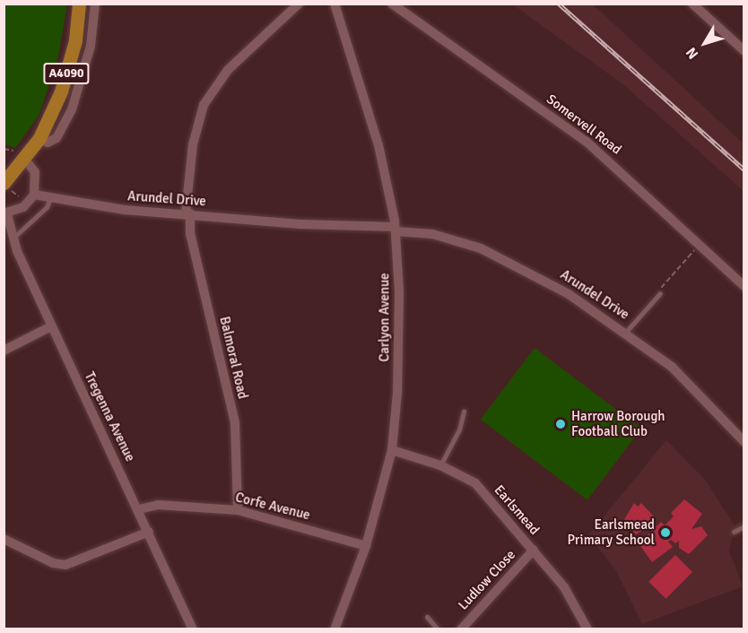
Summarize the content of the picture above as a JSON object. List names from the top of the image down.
{
  "streets": {
    "main road": ["A4090"],
    "street": [
      "Somervell Road",
      "Arundel Drive",
      "Carlyon Avenue",
      "Balmoral Road",
      "Tregenna Avenue",
      "Corfe Avenue",
      "Earlsmead",
      "Ludlow Close"
    ]
  },
  "crossings": [
    ["Arundel Drive", "Carlyon Avenue"],
    ["Arundel Drive", "Balmoral Road"],
    ["Carlyon Avenue", "Corfe Avenue"],
    ["Carlyon Avenue", "Earlsmead"],
    ["Balmoral Road", "Corfe Avenue"],
    ["Tregenna Avenue", "Corfe Avenue"],
    ["Earlsmead", "Ludlow Close"]
  ],
  "places": ["Harrow Borough Football Club", "Earlsmead Primary School"],
  "north": "bottom left"
}
